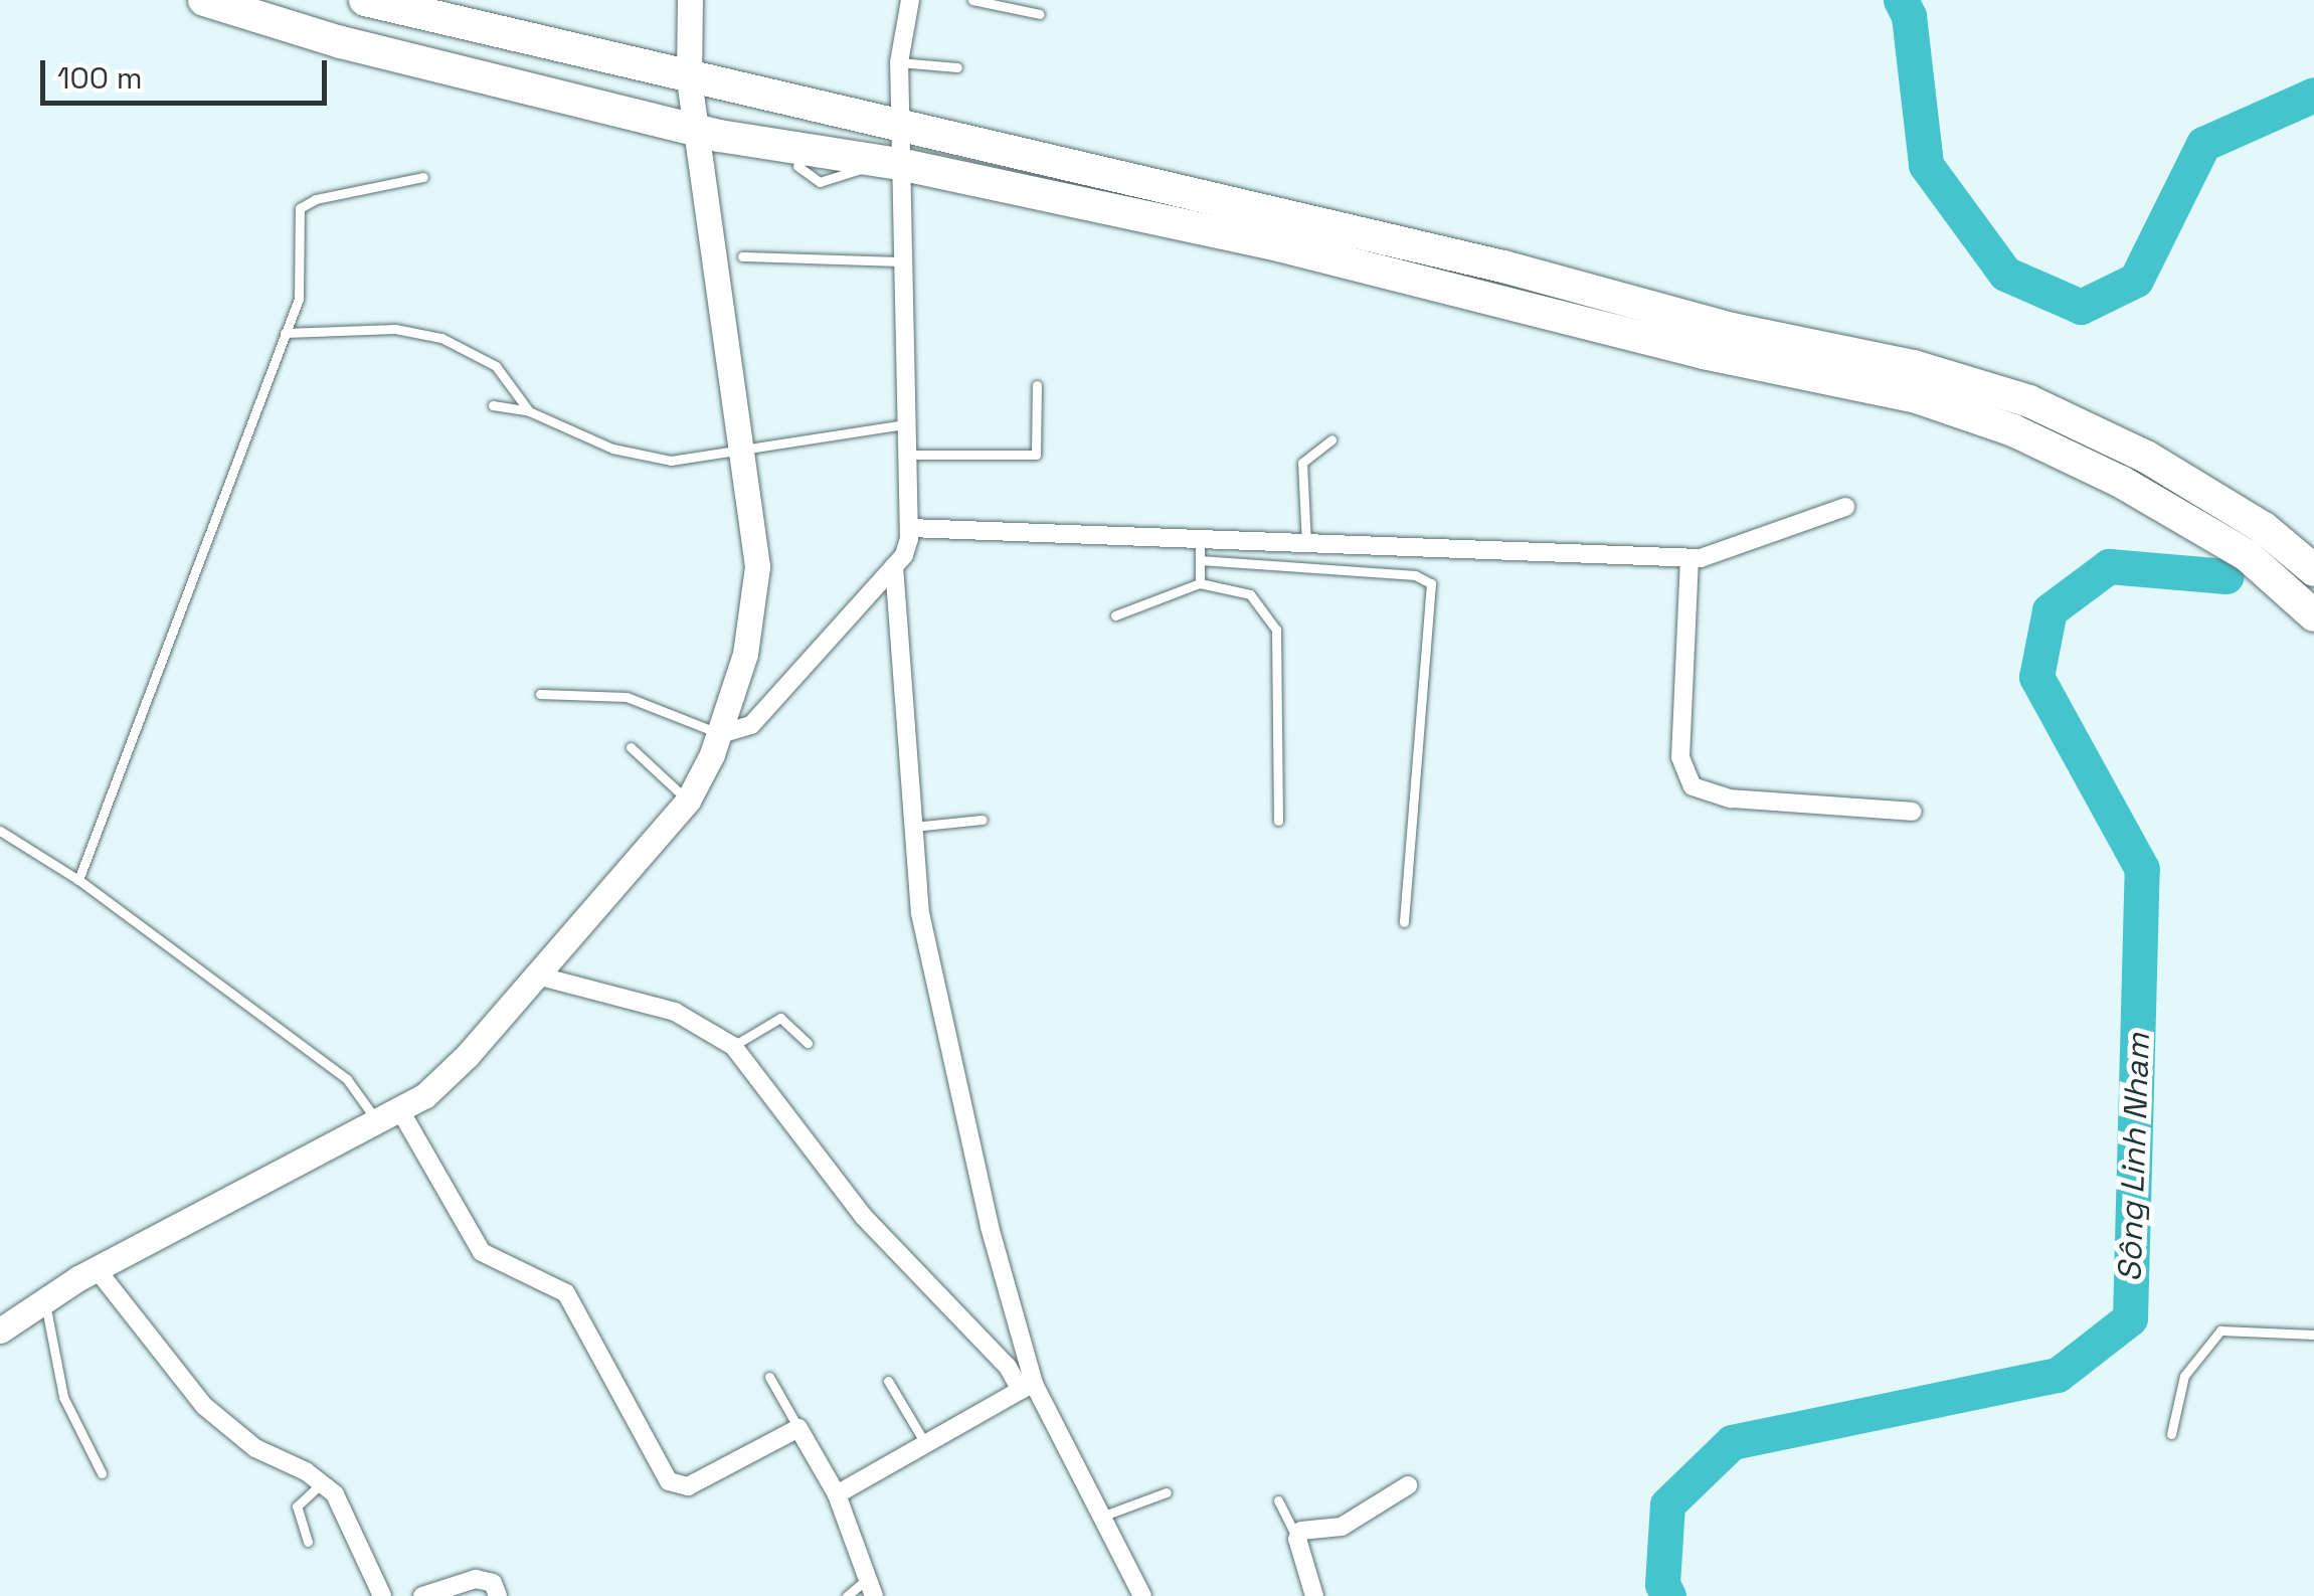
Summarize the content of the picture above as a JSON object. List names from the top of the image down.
{
  "water": ["Sông Linh Nham"],
  "scale_bar": "100 m"
}
